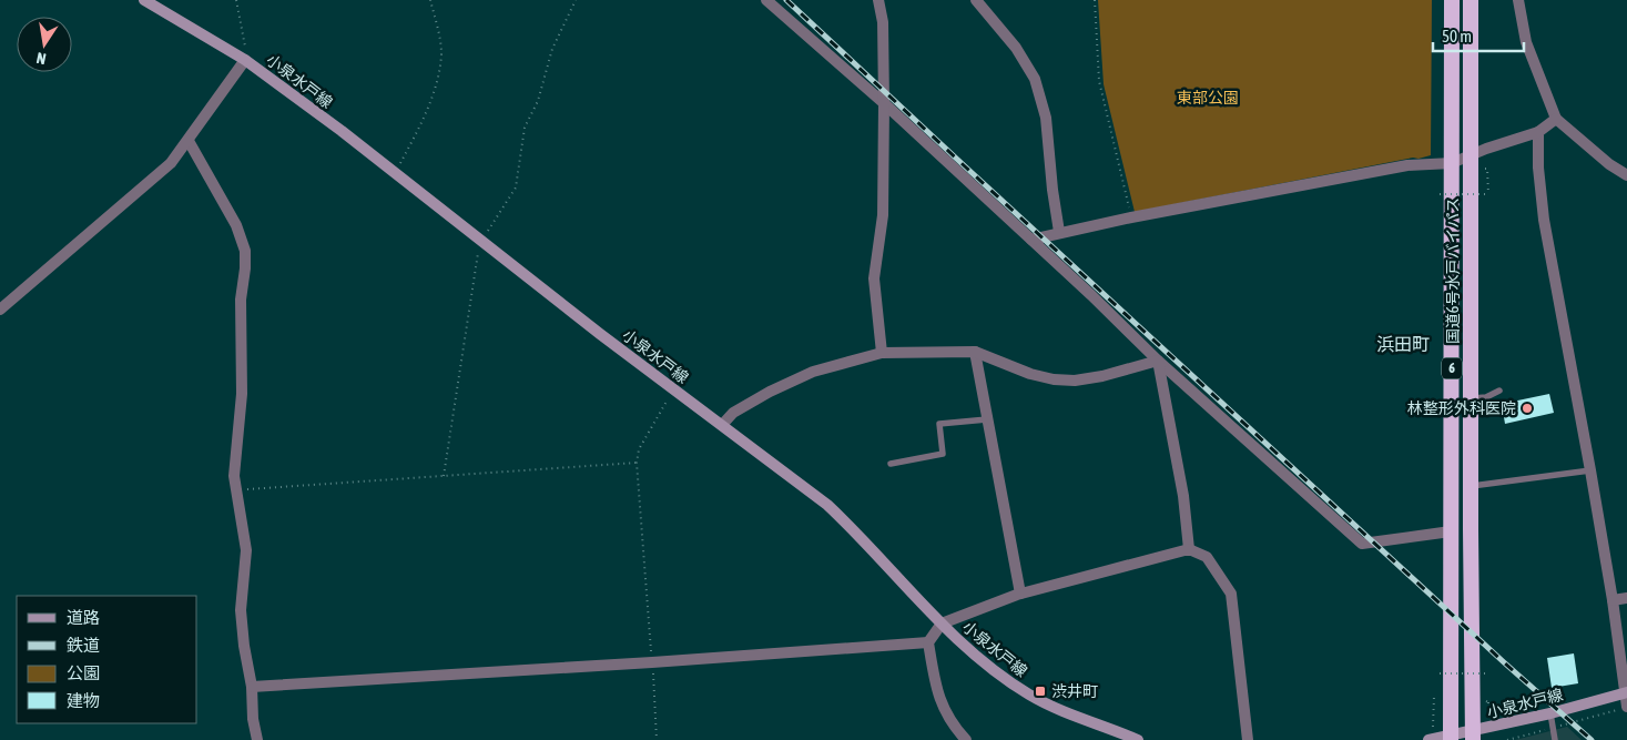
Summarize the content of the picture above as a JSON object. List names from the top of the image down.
{
  "streets": {
    "highway": ["国道6号水戸バイパス", "6"],
    "main road": ["小泉水戸線"]
  },
  "crossings": [
    ["小泉水戸線", "国道6号水戸バイパス"]
  ],
  "districts": ["浜田町"],
  "parks": ["東部公園"],
  "places": {
    "other": ["林整形外科医院"],
    "transit": ["渋井町"]
  },
  "legend": [
    "道路",
    "鉄道",
    "公園",
    "建物"
  ],
  "scale_bar": "50 m",
  "north": "bottom"
}
